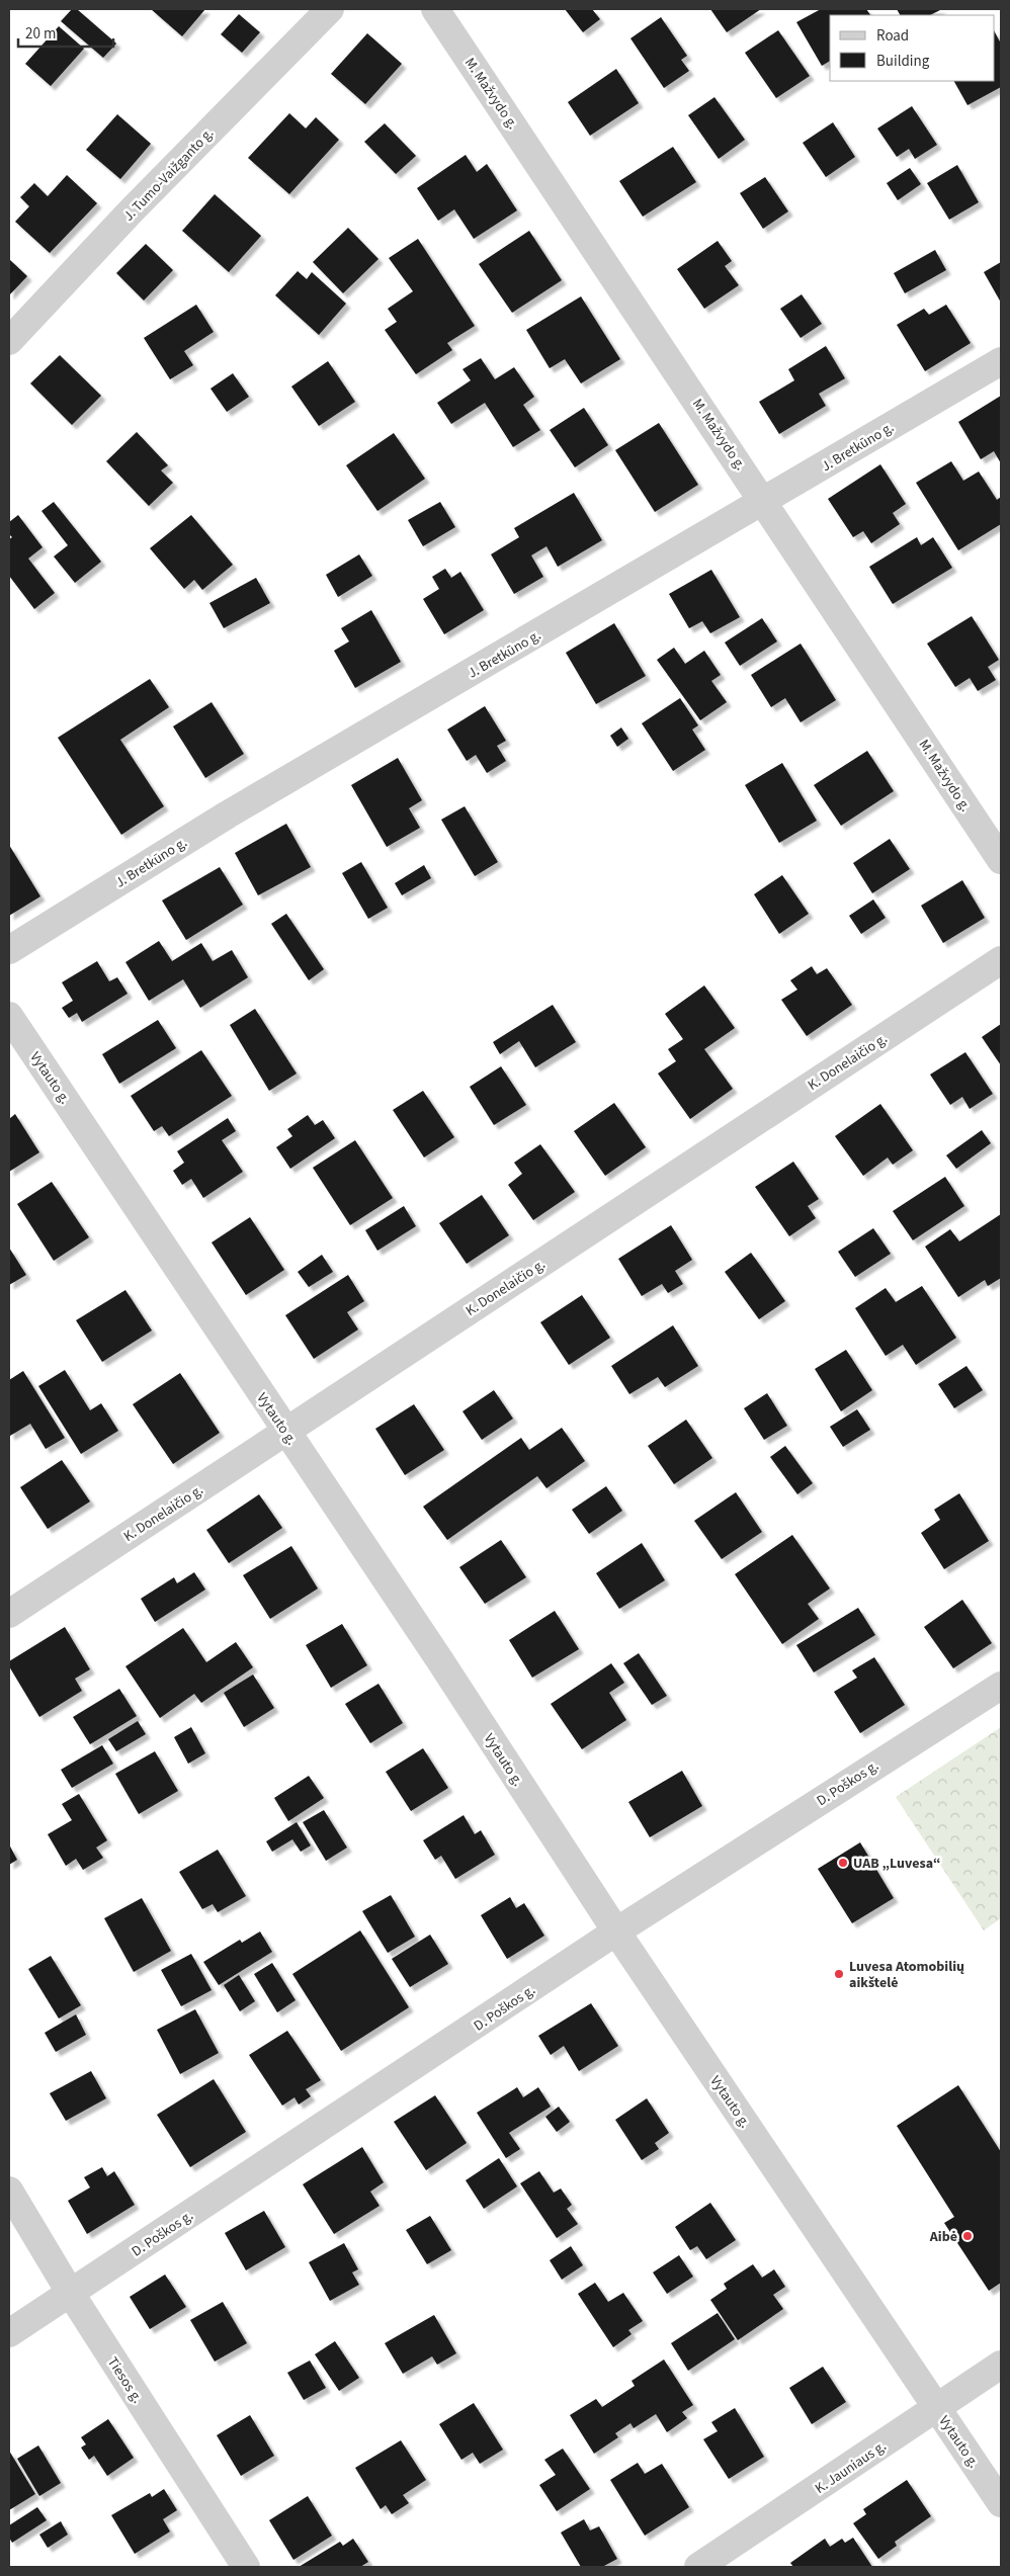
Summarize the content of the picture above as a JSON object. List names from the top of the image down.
{
  "streets": {
    "street": [
      "M. Mažvydo g.",
      "J. Tumo-Vaižganto g.",
      "J. Bretkūno g.",
      "K. Donelaičio g.",
      "Vytauto g.",
      "D. Poškos g.",
      "Tiesos g.",
      "K. Jauniaus g."
    ]
  },
  "crossings": [
    ["M. Mažvydo g.", "J. Bretkūno g."],
    ["K. Donelaičio g.", "Vytauto g."],
    ["Vytauto g.", "D. Poškos g."],
    ["Vytauto g.", "K. Jauniaus g."],
    ["D. Poškos g.", "Tiesos g."]
  ],
  "places": ["UAB „Luvesa“", "Luvesa Atomobilių aikštelė", "Aibė"],
  "legend": ["Road", "Building"],
  "scale_bar": "20 m"
}
